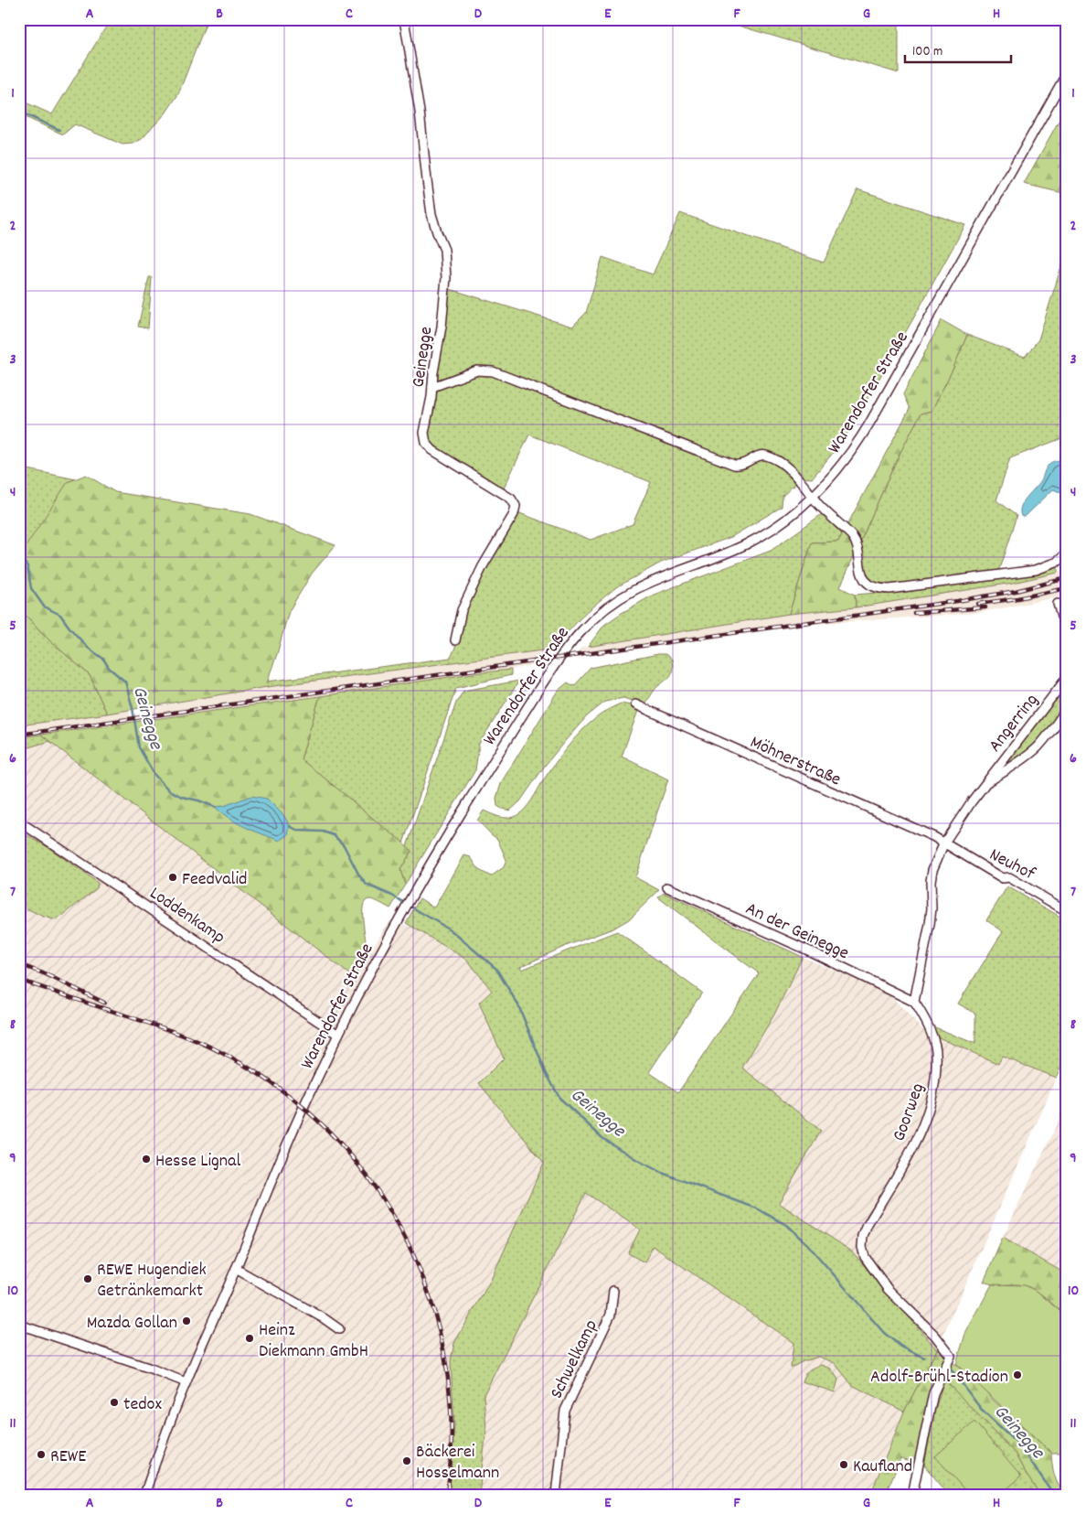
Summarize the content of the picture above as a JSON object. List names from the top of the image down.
{
  "streets": {
    "street": [
      "Geinegge",
      "Warendorfer Straße",
      "Angerring",
      "Möhnerstraße",
      "Neuhof",
      "Loddenkamp",
      "An der Geinegge",
      "Goorweg",
      "Schwelkamp"
    ]
  },
  "crossings": [
    ["Warendorfer Straße", "Loddenkamp"],
    ["Angerring", "Möhnerstraße"],
    ["Angerring", "Neuhof"],
    ["Möhnerstraße", "Neuhof"],
    ["An der Geinegge", "Goorweg"]
  ],
  "water": ["Geinegge"],
  "places": [
    "Feedvalid",
    "Hesse Lignal",
    "REWE Hugendiek Getränkemarkt",
    "Mazda Gollan",
    "Heinz Diekmann GmbH",
    "Adolf-Brühl-Stadion",
    "tedox",
    "REWE",
    "Bäckerei Hosselmann",
    "Kaufland"
  ],
  "scale_bar": "100 m",
  "grid": {
    "columns": [
      "A",
      "B",
      "C",
      "D",
      "E",
      "F",
      "G",
      "H"
    ],
    "rows": [
      "1",
      "2",
      "3",
      "4",
      "5",
      "6",
      "7",
      "8",
      "9",
      "10",
      "11"
    ]
  }
}
